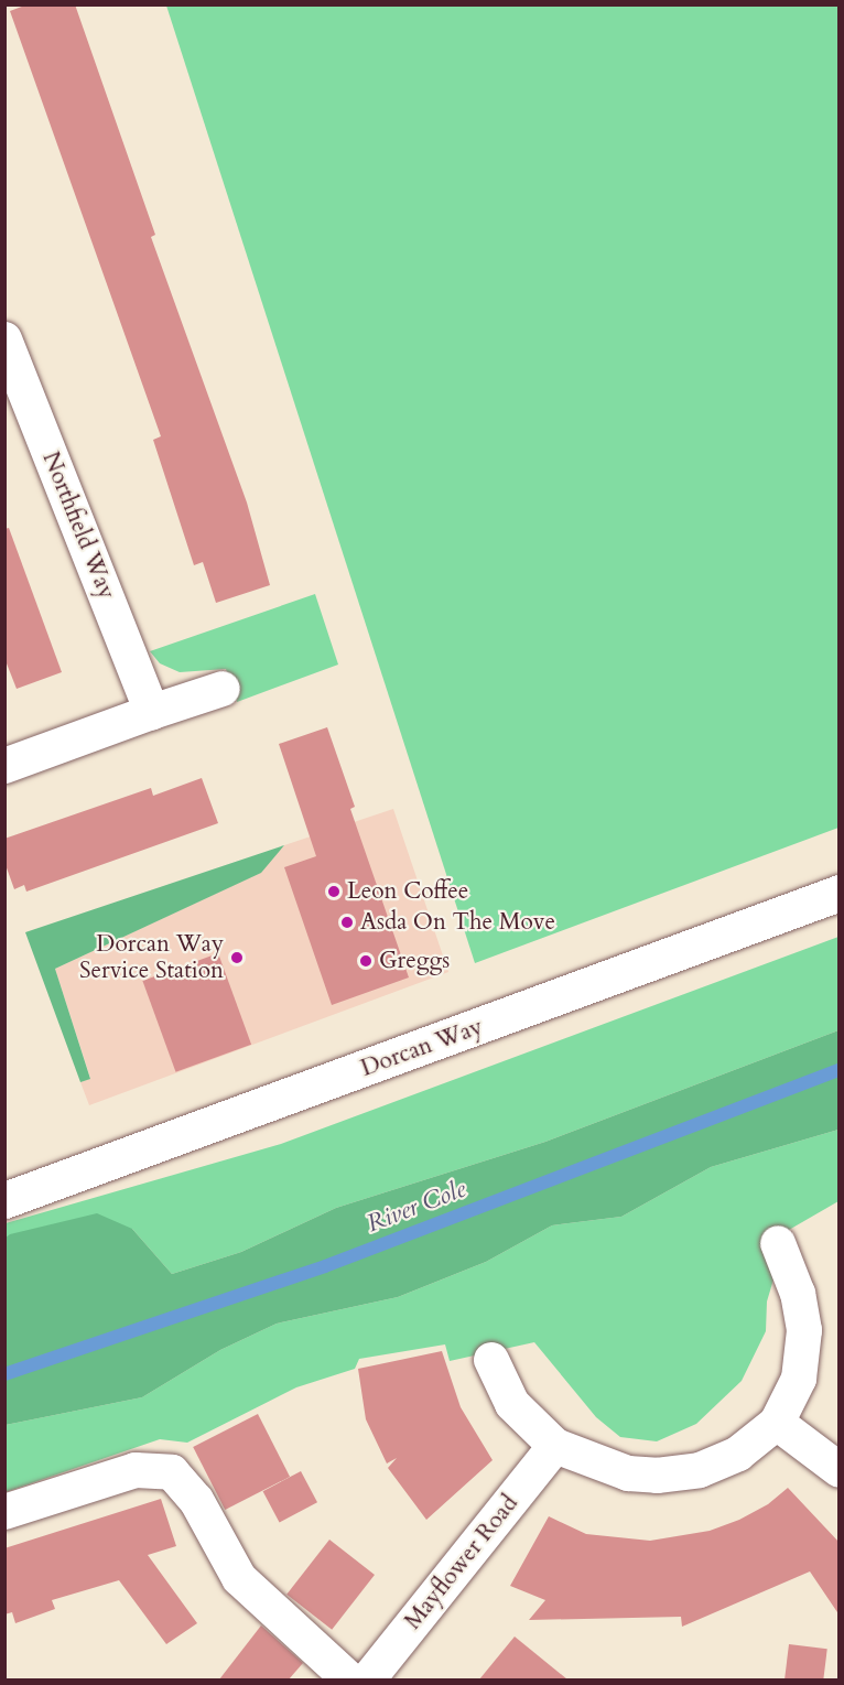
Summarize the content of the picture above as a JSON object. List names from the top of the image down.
{
  "streets": {
    "main road": ["Dorcan Way"],
    "street": ["Northfield Way", "Mayflower Road"]
  },
  "water": ["River Cole"],
  "places": [
    "Leon Coffee",
    "Asda On The Move",
    "Dorcan Way Service Station",
    "Greggs"
  ]
}
